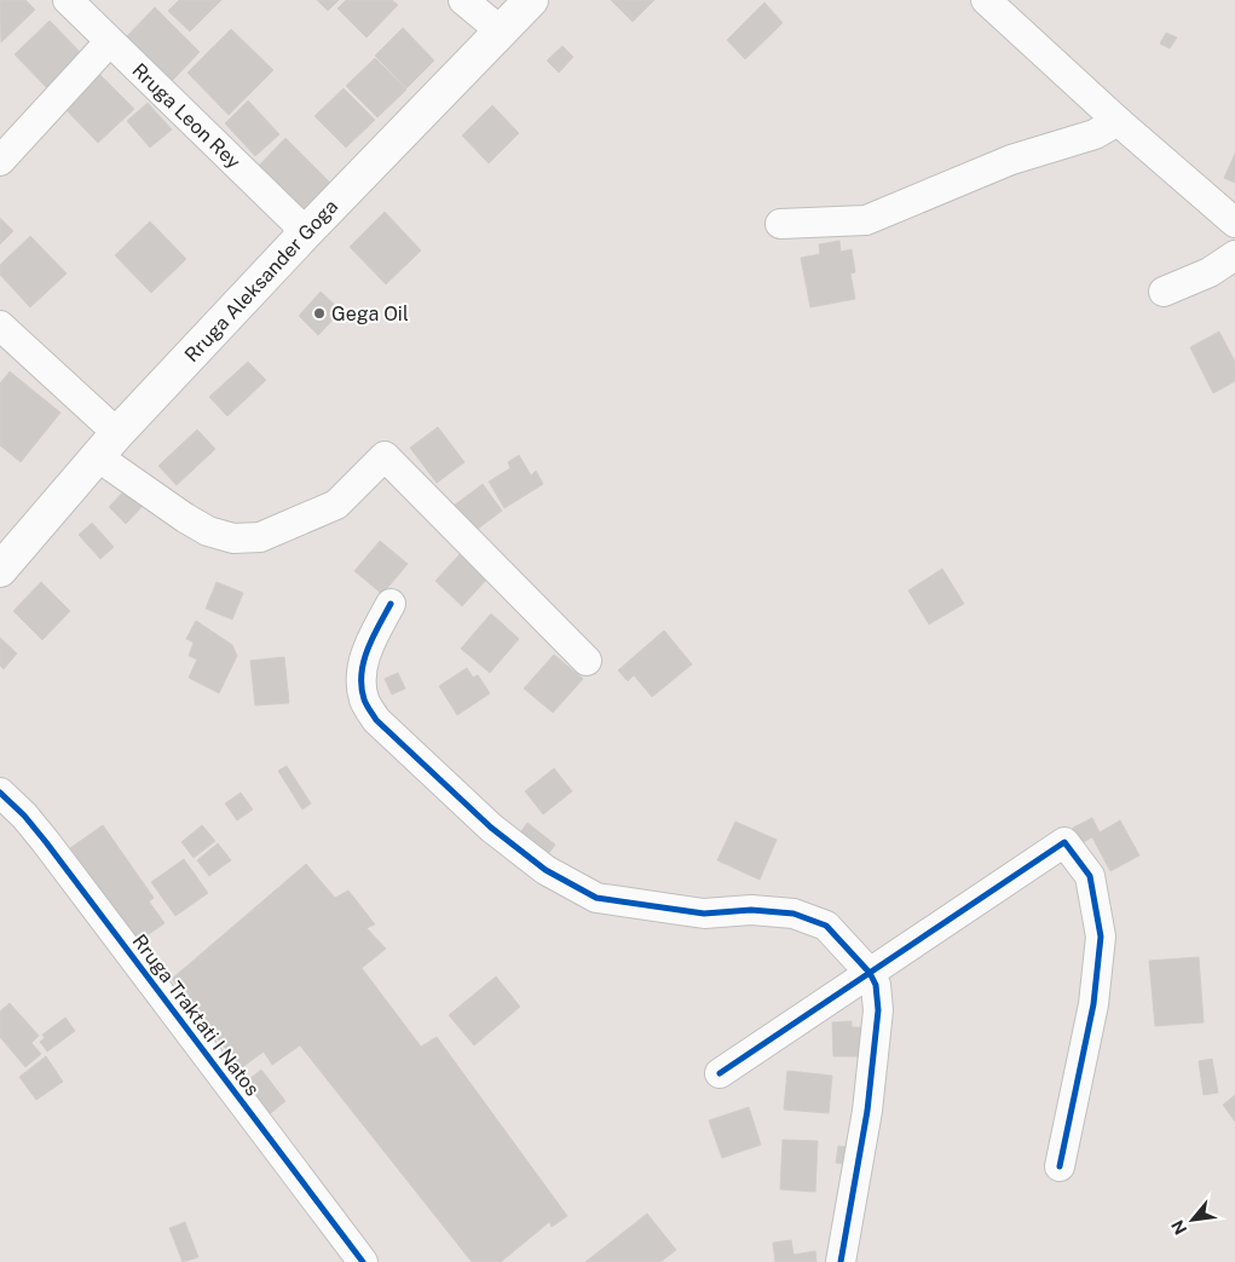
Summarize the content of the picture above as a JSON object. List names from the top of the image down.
{
  "streets": {
    "main road": ["Rruga Aleksander Goga"],
    "street": ["Rruga Leon Rey", "Rruga Traktati I Natos"]
  },
  "crossings": [
    ["Rruga Leon Rey", "Rruga Aleksander Goga"]
  ],
  "places": ["Gega Oil"],
  "north": "bottom left"
}
